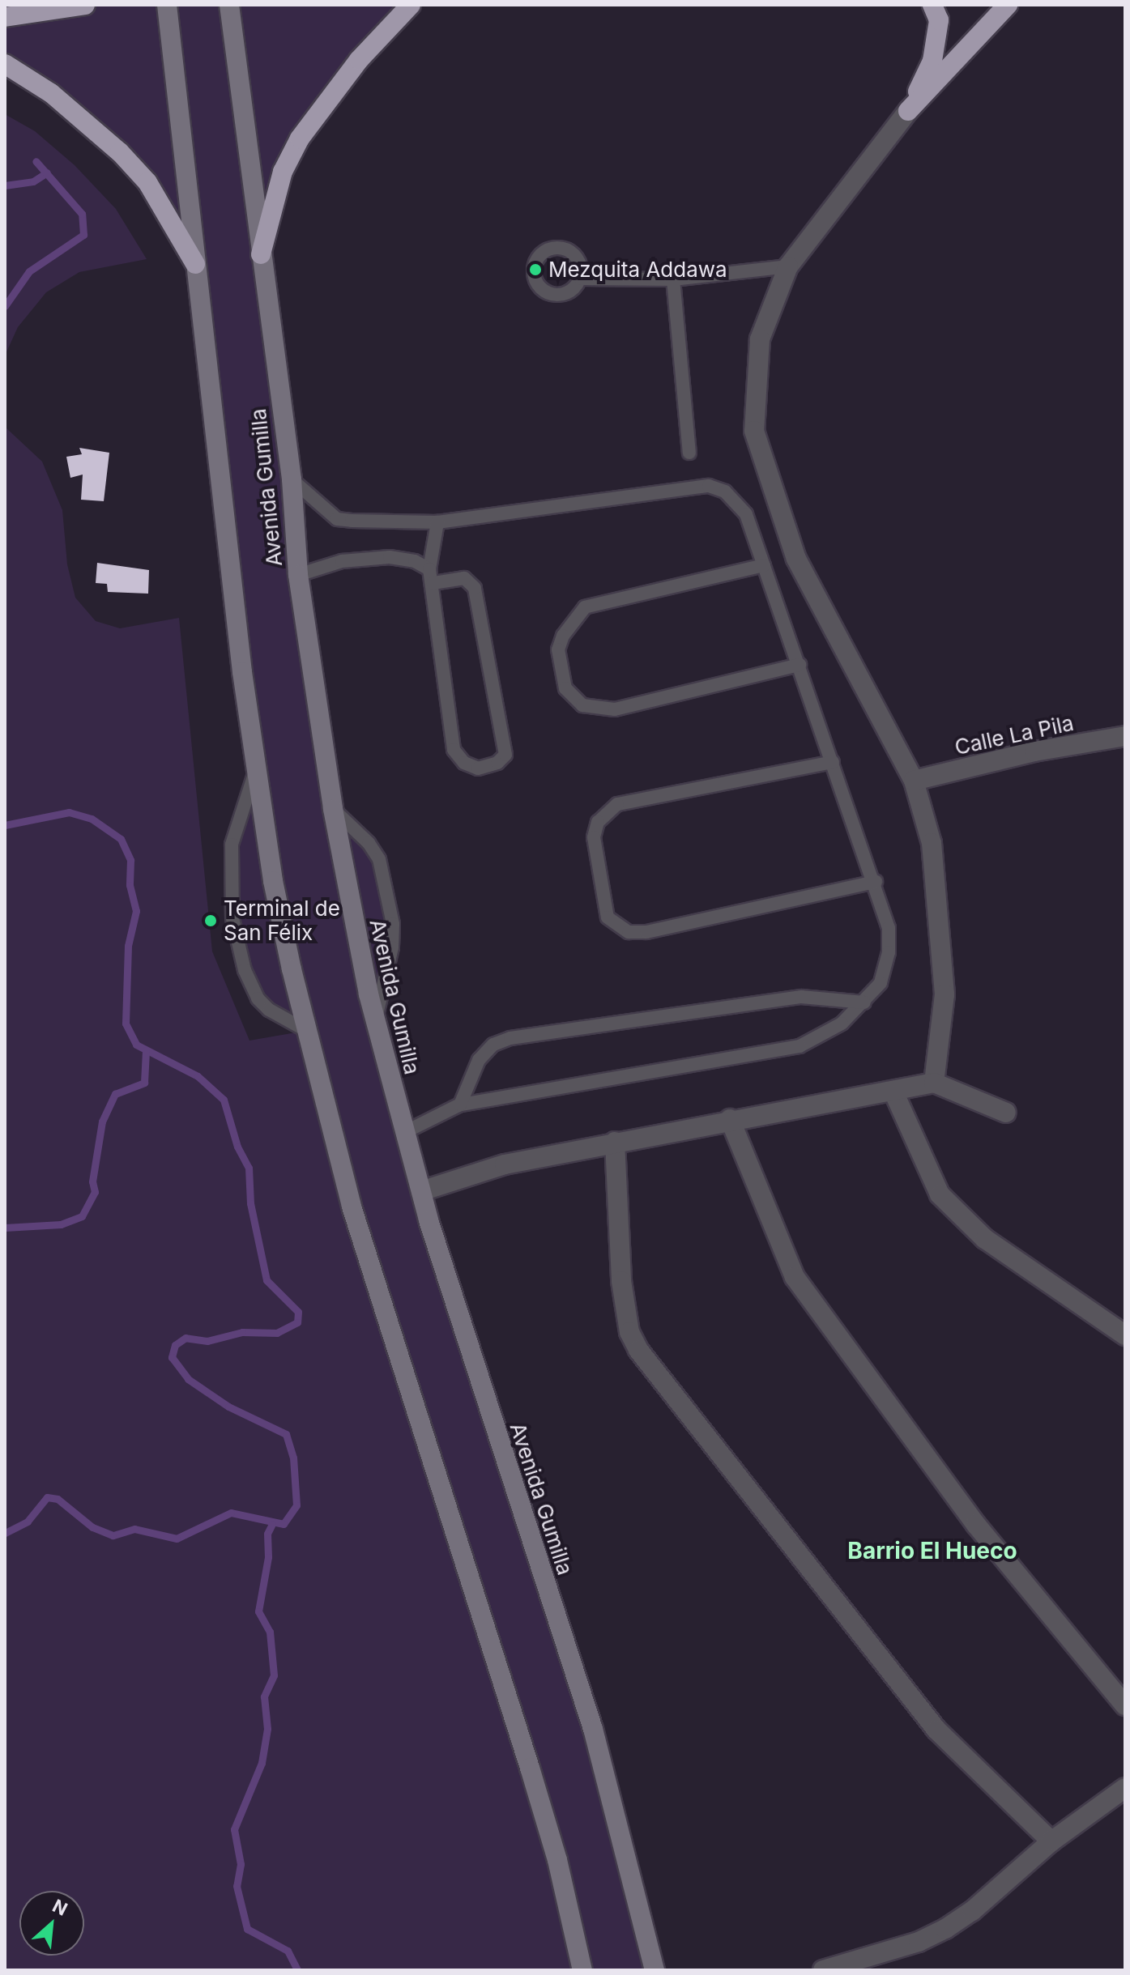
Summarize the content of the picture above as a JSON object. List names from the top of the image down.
{
  "streets": {
    "main road": ["Avenida Gumilla"],
    "street": ["Calle La Pila"]
  },
  "districts": ["Barrio El Hueco"],
  "places": ["Mezquita Addawa", "Terminal de San Félix"],
  "north": "top right"
}
